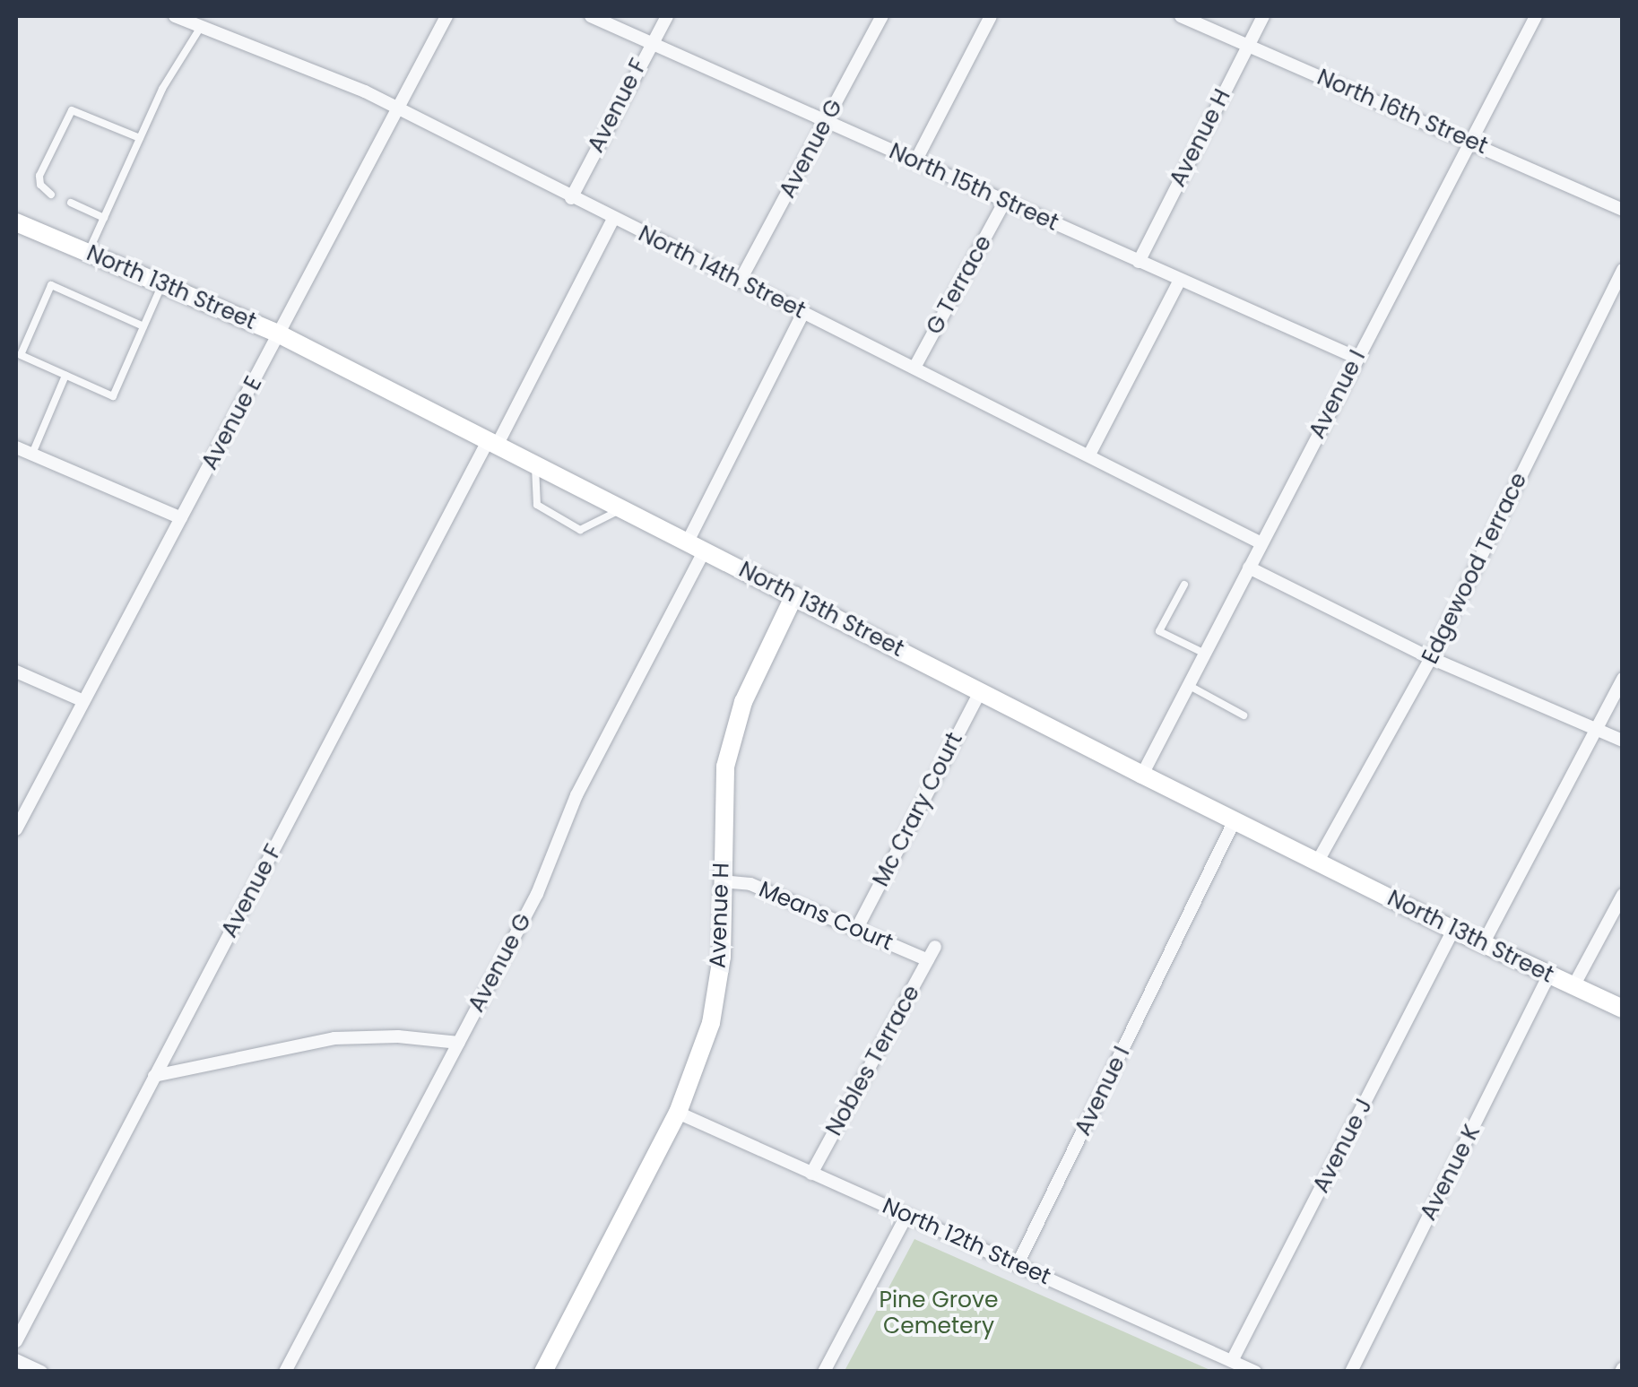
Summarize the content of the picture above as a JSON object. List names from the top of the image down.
{
  "streets": {
    "street": [
      "Avenue F",
      "North 16th Street",
      "Avenue H",
      "Avenue G",
      "North 15th Street",
      "North 14th Street",
      "G Terrace",
      "North 13th Street",
      "Avenue I",
      "Avenue E",
      "Edgewood Terrace",
      "Mc Crary Court",
      "Means Court",
      "Nobles Terrace",
      "Avenue J",
      "Avenue K",
      "North 12th Street"
    ]
  },
  "crossings": [
    ["Avenue F", "North 15th Street"],
    ["Avenue F", "North 14th Street"],
    ["Avenue F", "North 13th Street"],
    ["North 16th Street", "Avenue H"],
    ["North 16th Street", "Avenue I"],
    ["Avenue H", "North 15th Street"],
    ["Avenue H", "North 13th Street"],
    ["Avenue H", "Means Court"],
    ["Avenue H", "North 12th Street"],
    ["Avenue G", "North 15th Street"],
    ["Avenue G", "North 14th Street"],
    ["Avenue G", "North 13th Street"],
    ["North 15th Street", "G Terrace"],
    ["North 15th Street", "Avenue I"],
    ["North 14th Street", "G Terrace"],
    ["North 14th Street", "Avenue I"],
    ["North 14th Street", "Avenue E"],
    ["North 13th Street", "Avenue I"],
    ["North 13th Street", "Avenue E"],
    ["North 13th Street", "Edgewood Terrace"],
    ["North 13th Street", "Mc Crary Court"],
    ["North 13th Street", "Avenue J"],
    ["North 13th Street", "Avenue K"],
    ["Avenue I", "North 12th Street"],
    ["Mc Crary Court", "Means Court"],
    ["Means Court", "Nobles Terrace"],
    ["Nobles Terrace", "North 12th Street"],
    ["Avenue J", "North 12th Street"]
  ],
  "parks": ["Pine Grove Cemetery"]
}
